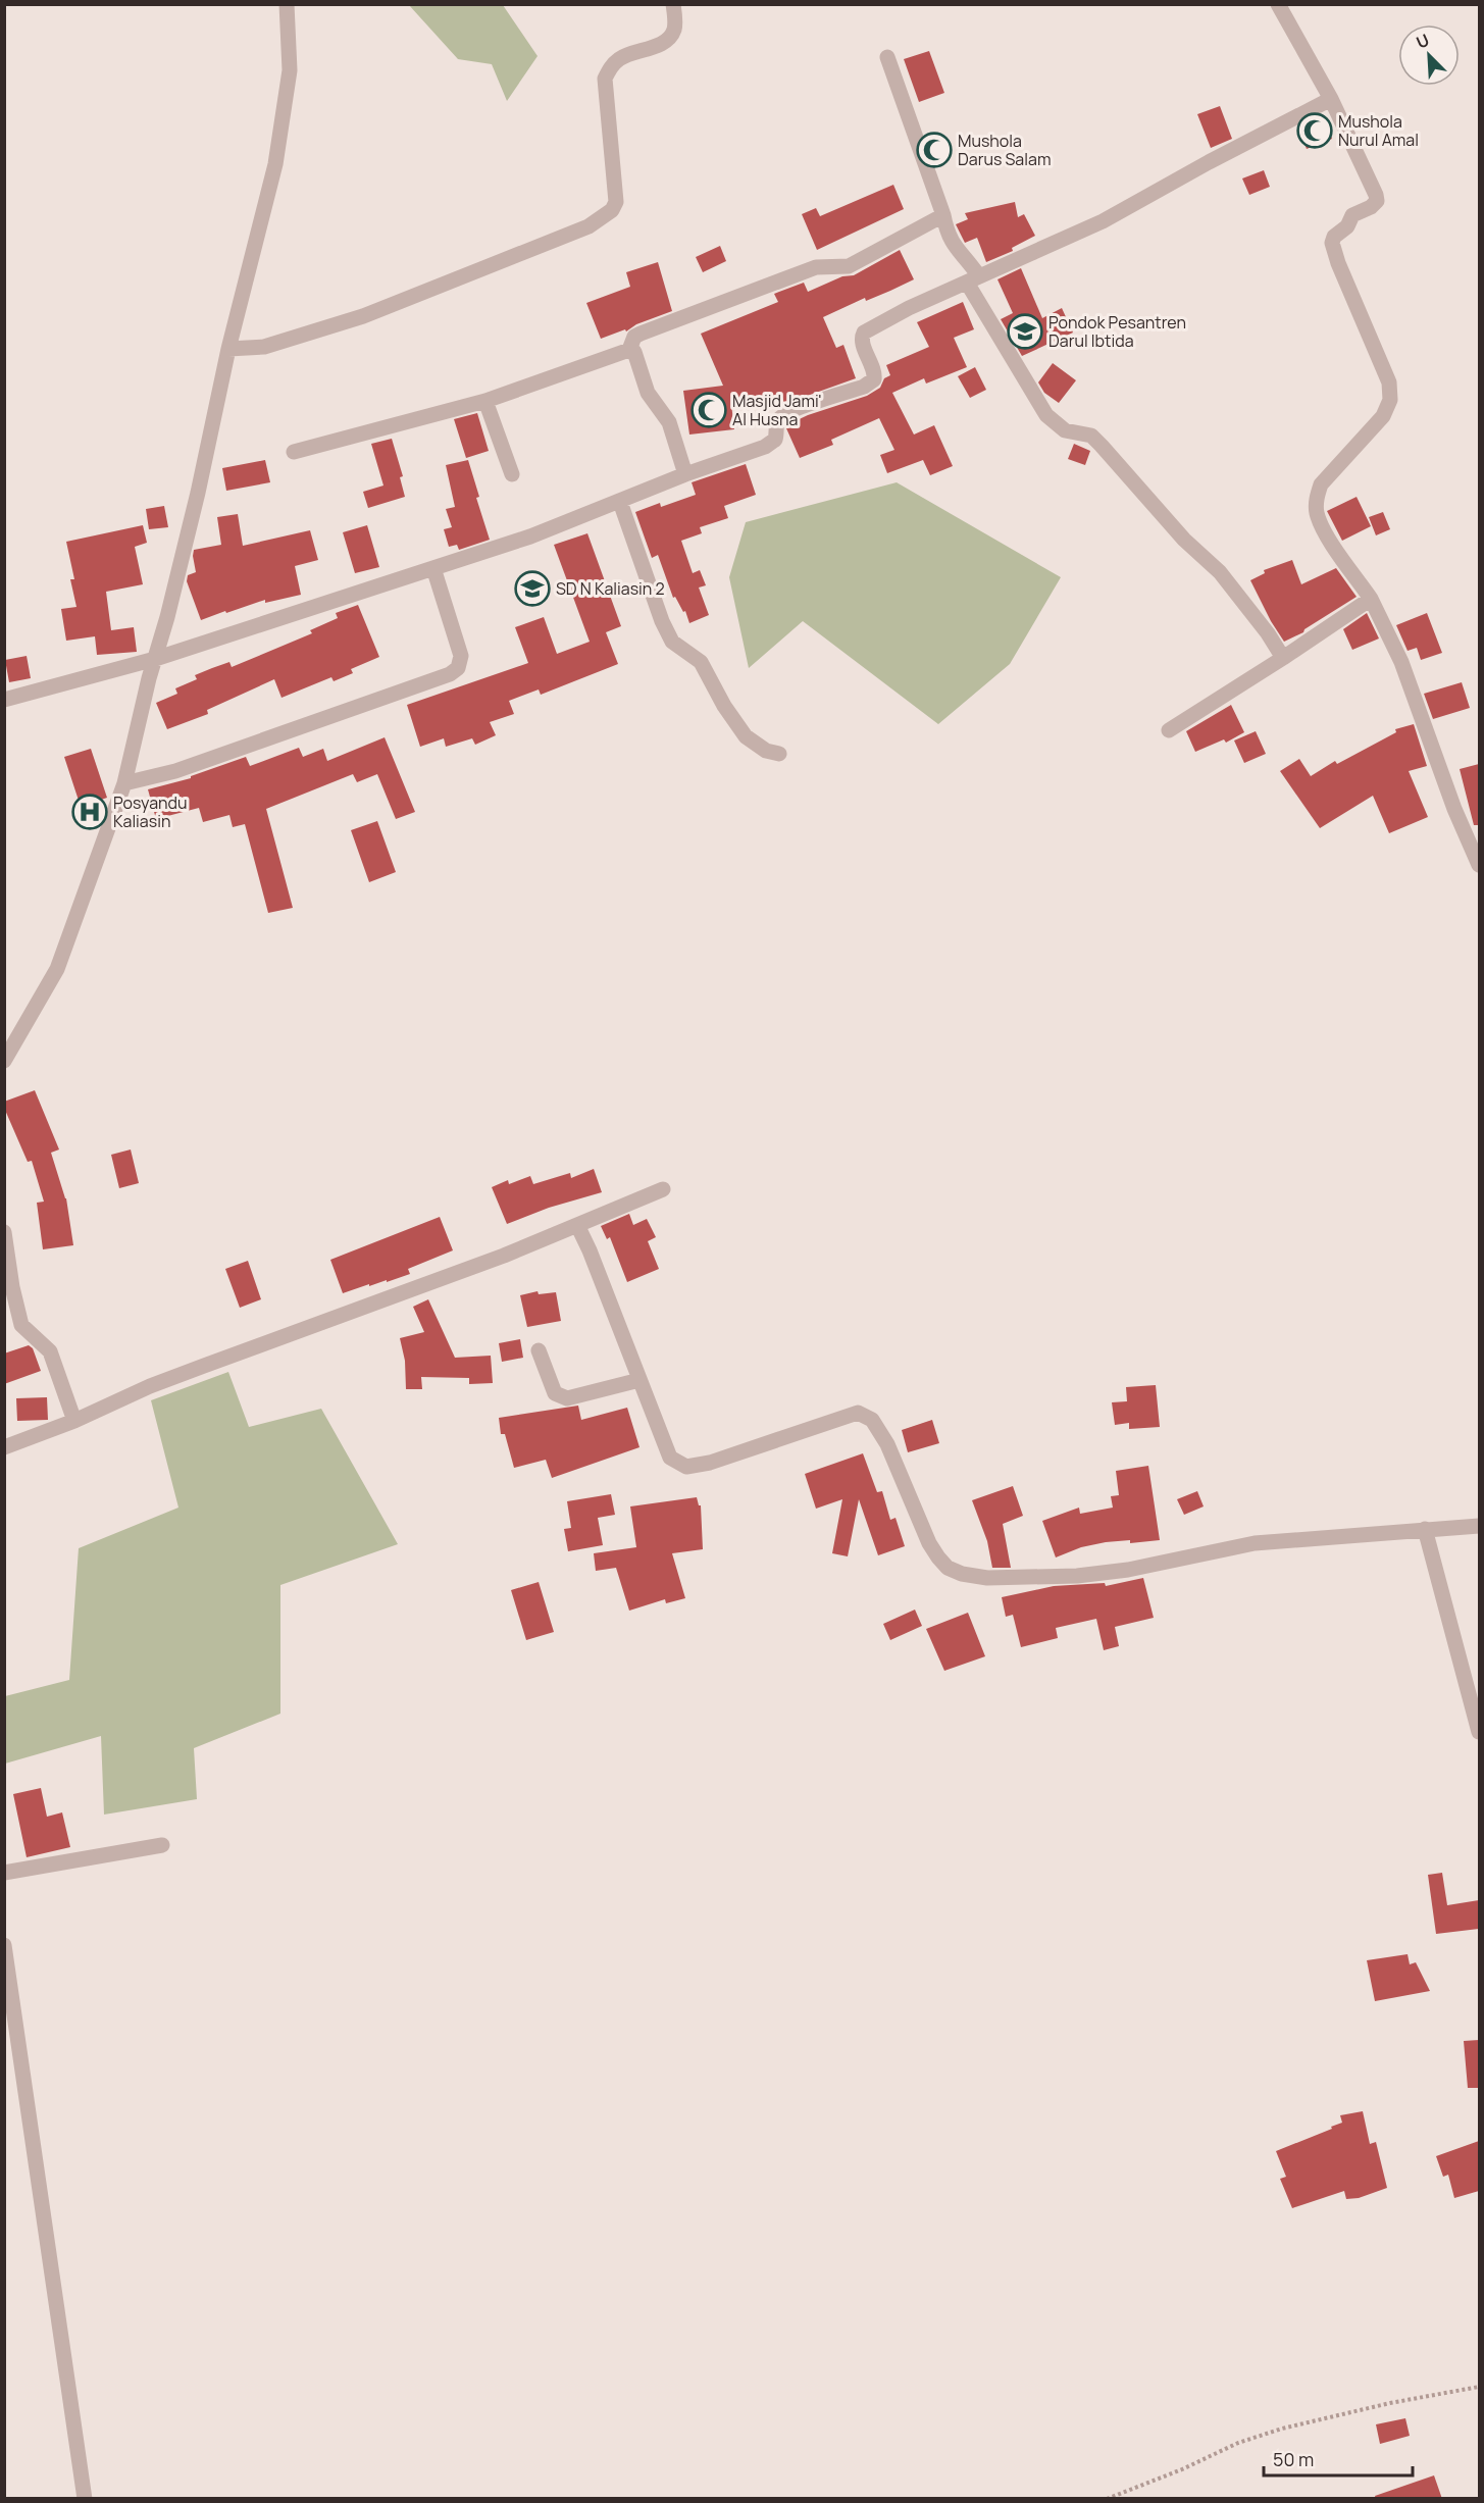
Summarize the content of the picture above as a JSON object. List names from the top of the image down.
{
  "places": {
    "mosque": ["Mushola Nurul Amal", "Mushola Darus Salam", "Masjid Jami' Al Husna"],
    "school or university": ["Pondok Pesantren Darul Ibtida", "SD N Kaliasin 2"],
    "hospital": ["Posyandu Kaliasin"]
  },
  "scale_bar": "50 m",
  "north": "top left"
}
